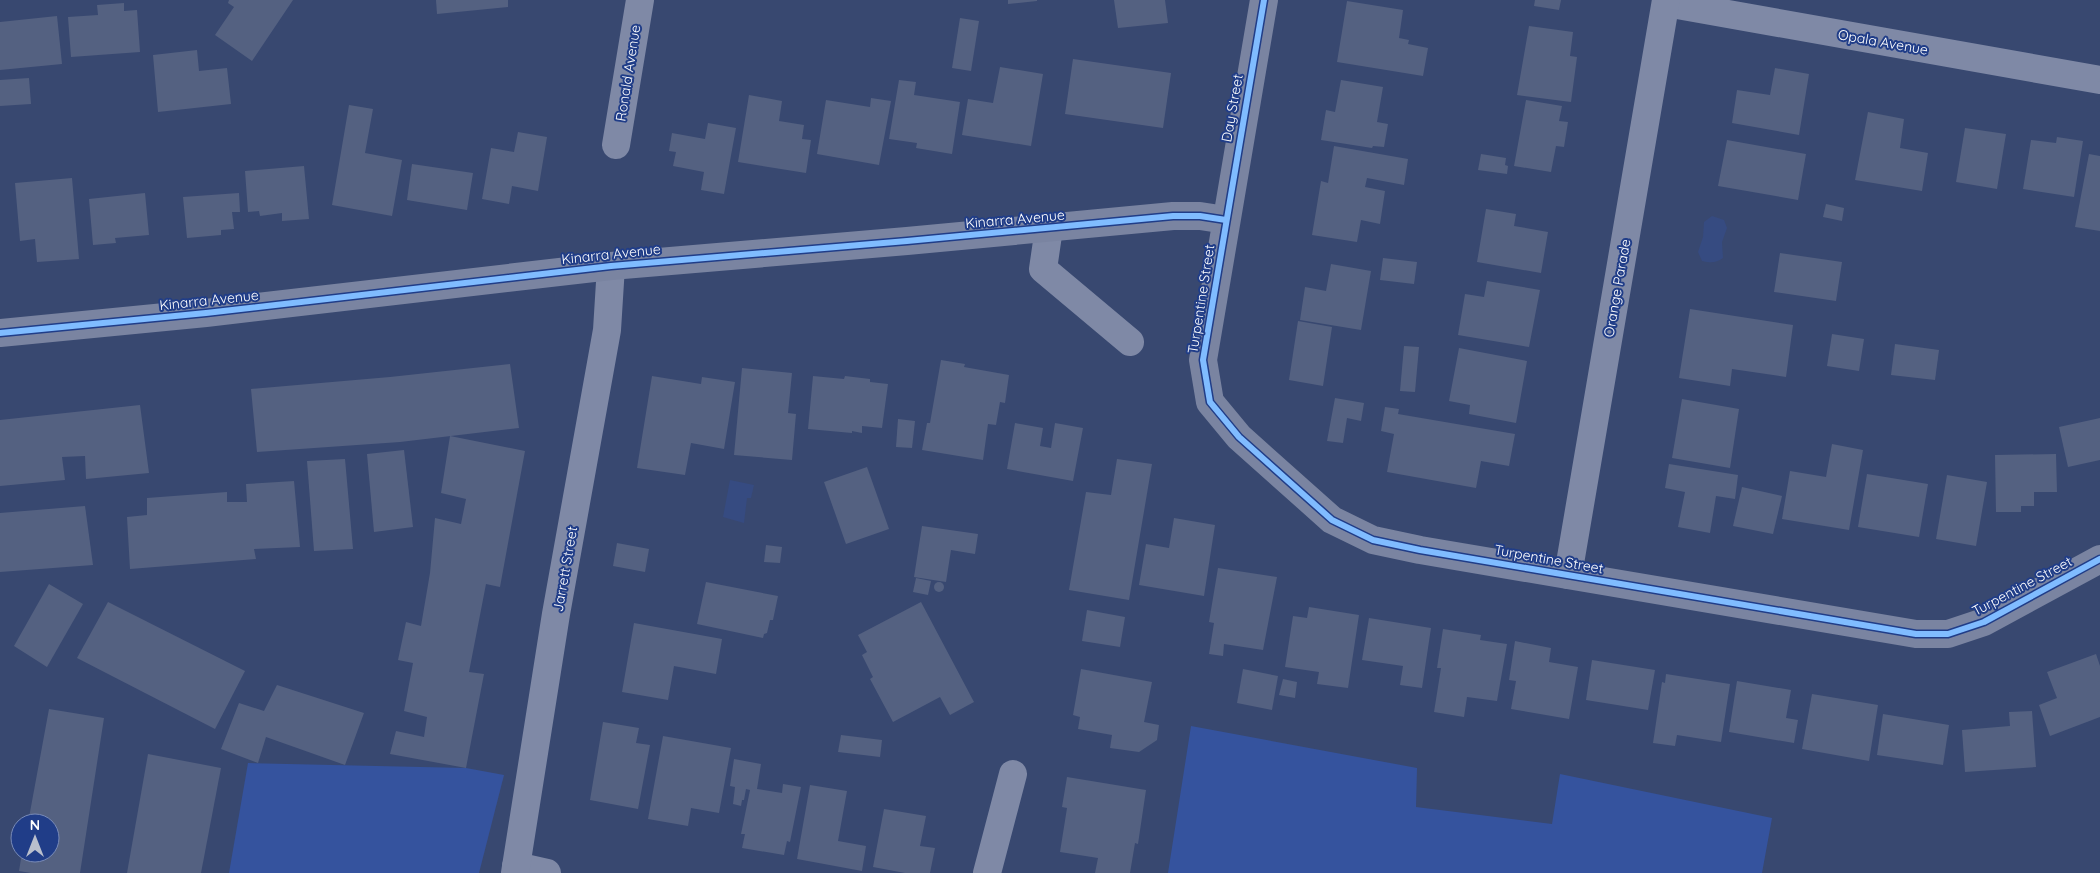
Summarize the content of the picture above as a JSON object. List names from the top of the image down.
{
  "streets": {
    "street": [
      "Opala Avenue",
      "Ronald Avenue",
      "Day Street",
      "Kinarra Avenue",
      "Orange Parade",
      "Turpentine Street",
      "Jarrett Street"
    ]
  },
  "crossings": [
    ["Opala Avenue", "Orange Parade"],
    ["Day Street", "Kinarra Avenue"],
    ["Day Street", "Turpentine Street"],
    ["Kinarra Avenue", "Turpentine Street"],
    ["Kinarra Avenue", "Jarrett Street"],
    ["Orange Parade", "Turpentine Street"]
  ],
  "north": "top"
}
